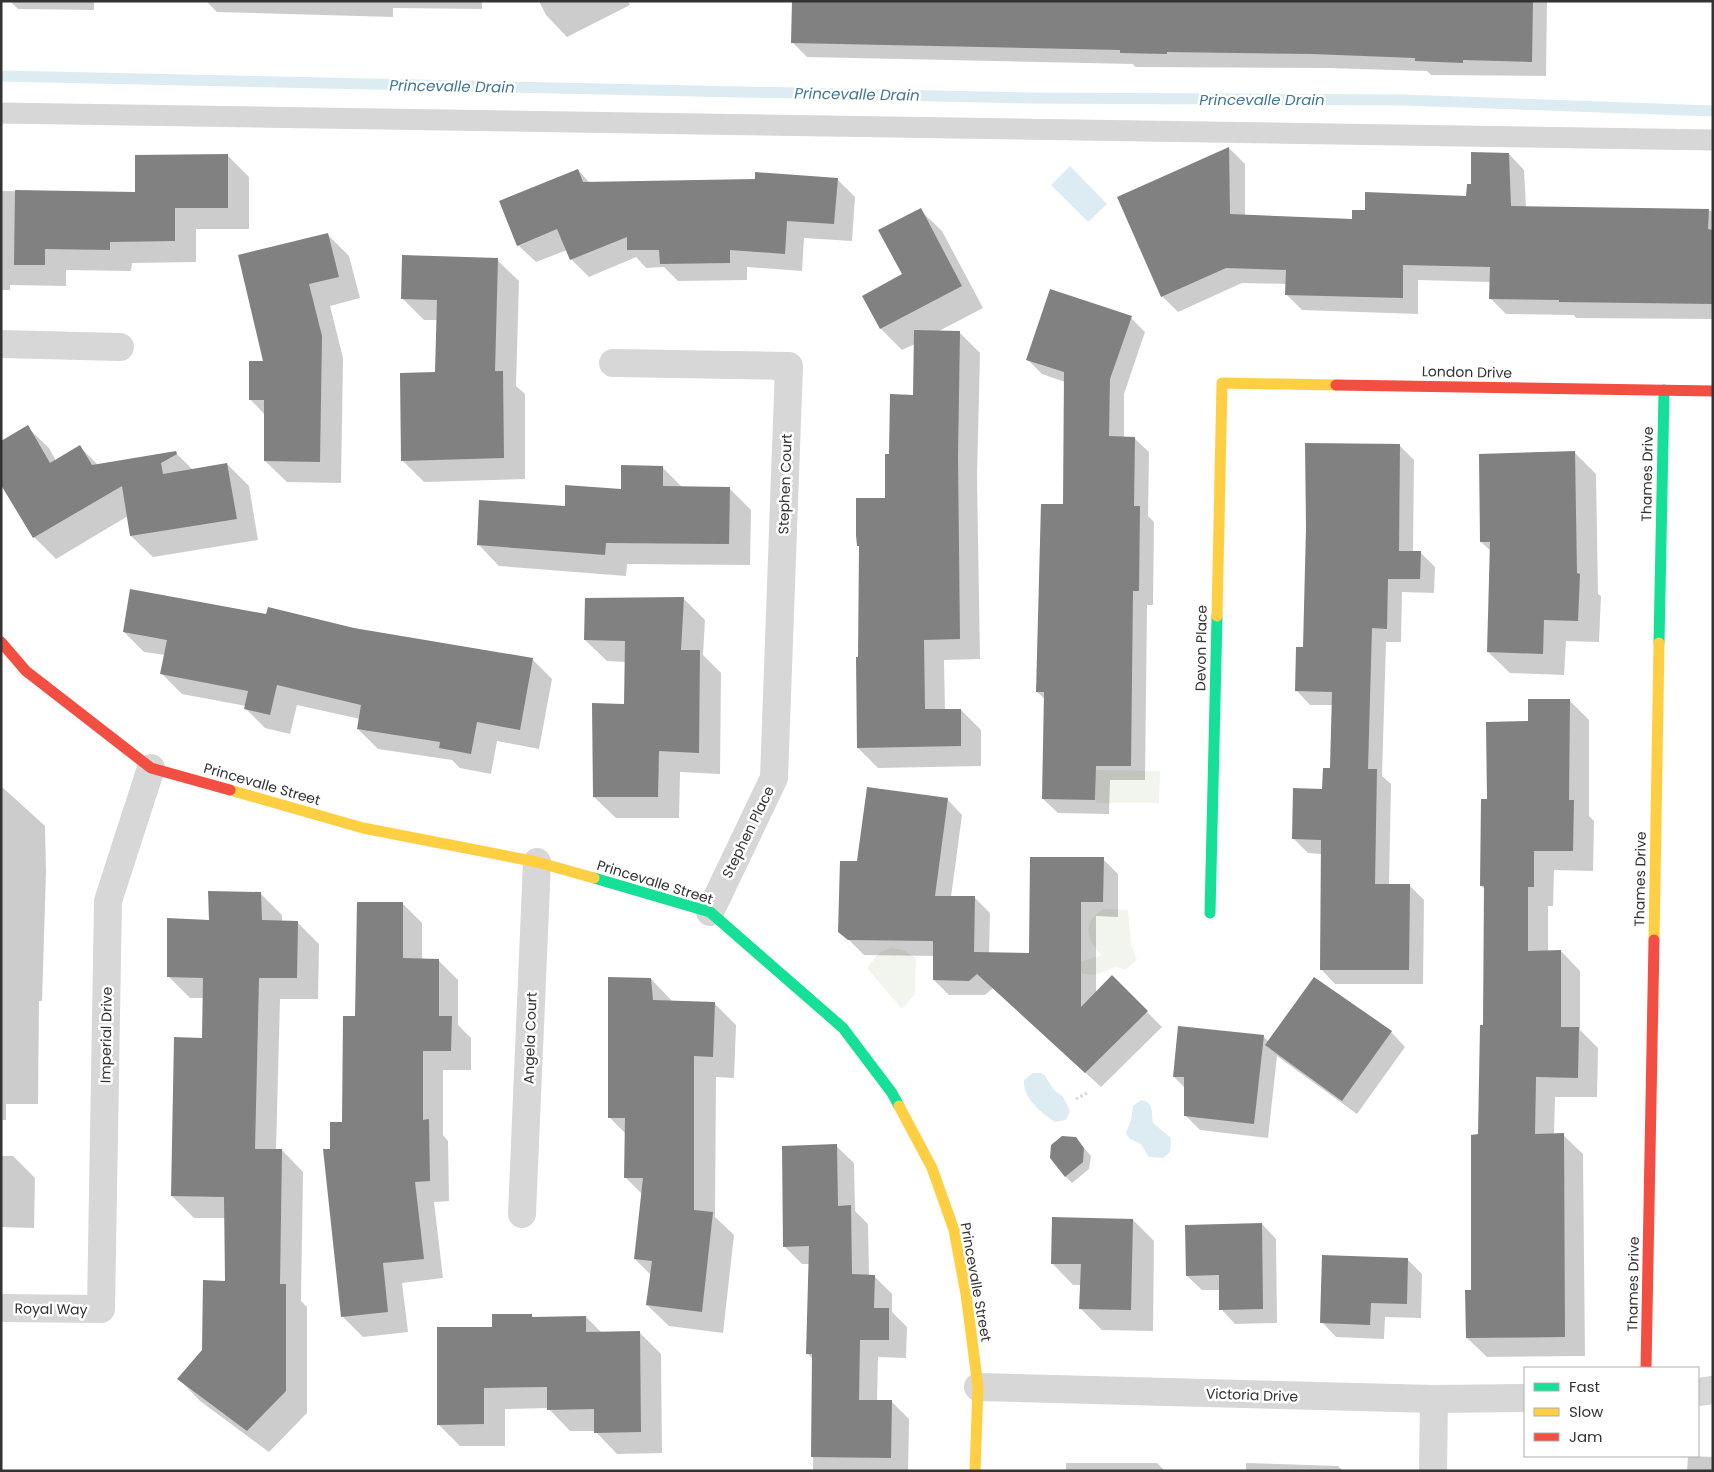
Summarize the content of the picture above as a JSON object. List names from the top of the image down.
{
  "streets": {
    "street": [
      "London Drive",
      "Thames Drive",
      "Stephen Court",
      "Devon Place",
      "Princevalle Street",
      "Stephen Place",
      "Imperial Drive",
      "Angela Court",
      "Royal Way",
      "Victoria Drive"
    ]
  },
  "crossings": [
    ["London Drive", "Thames Drive"],
    ["London Drive", "Devon Place"],
    ["Stephen Court", "Stephen Place"],
    ["Princevalle Street", "Stephen Place"],
    ["Princevalle Street", "Imperial Drive"],
    ["Princevalle Street", "Angela Court"],
    ["Princevalle Street", "Victoria Drive"],
    ["Imperial Drive", "Royal Way"]
  ],
  "water": ["Princevalle Drain"],
  "legend": ["Fast", "Slow", "Jam"]
}
